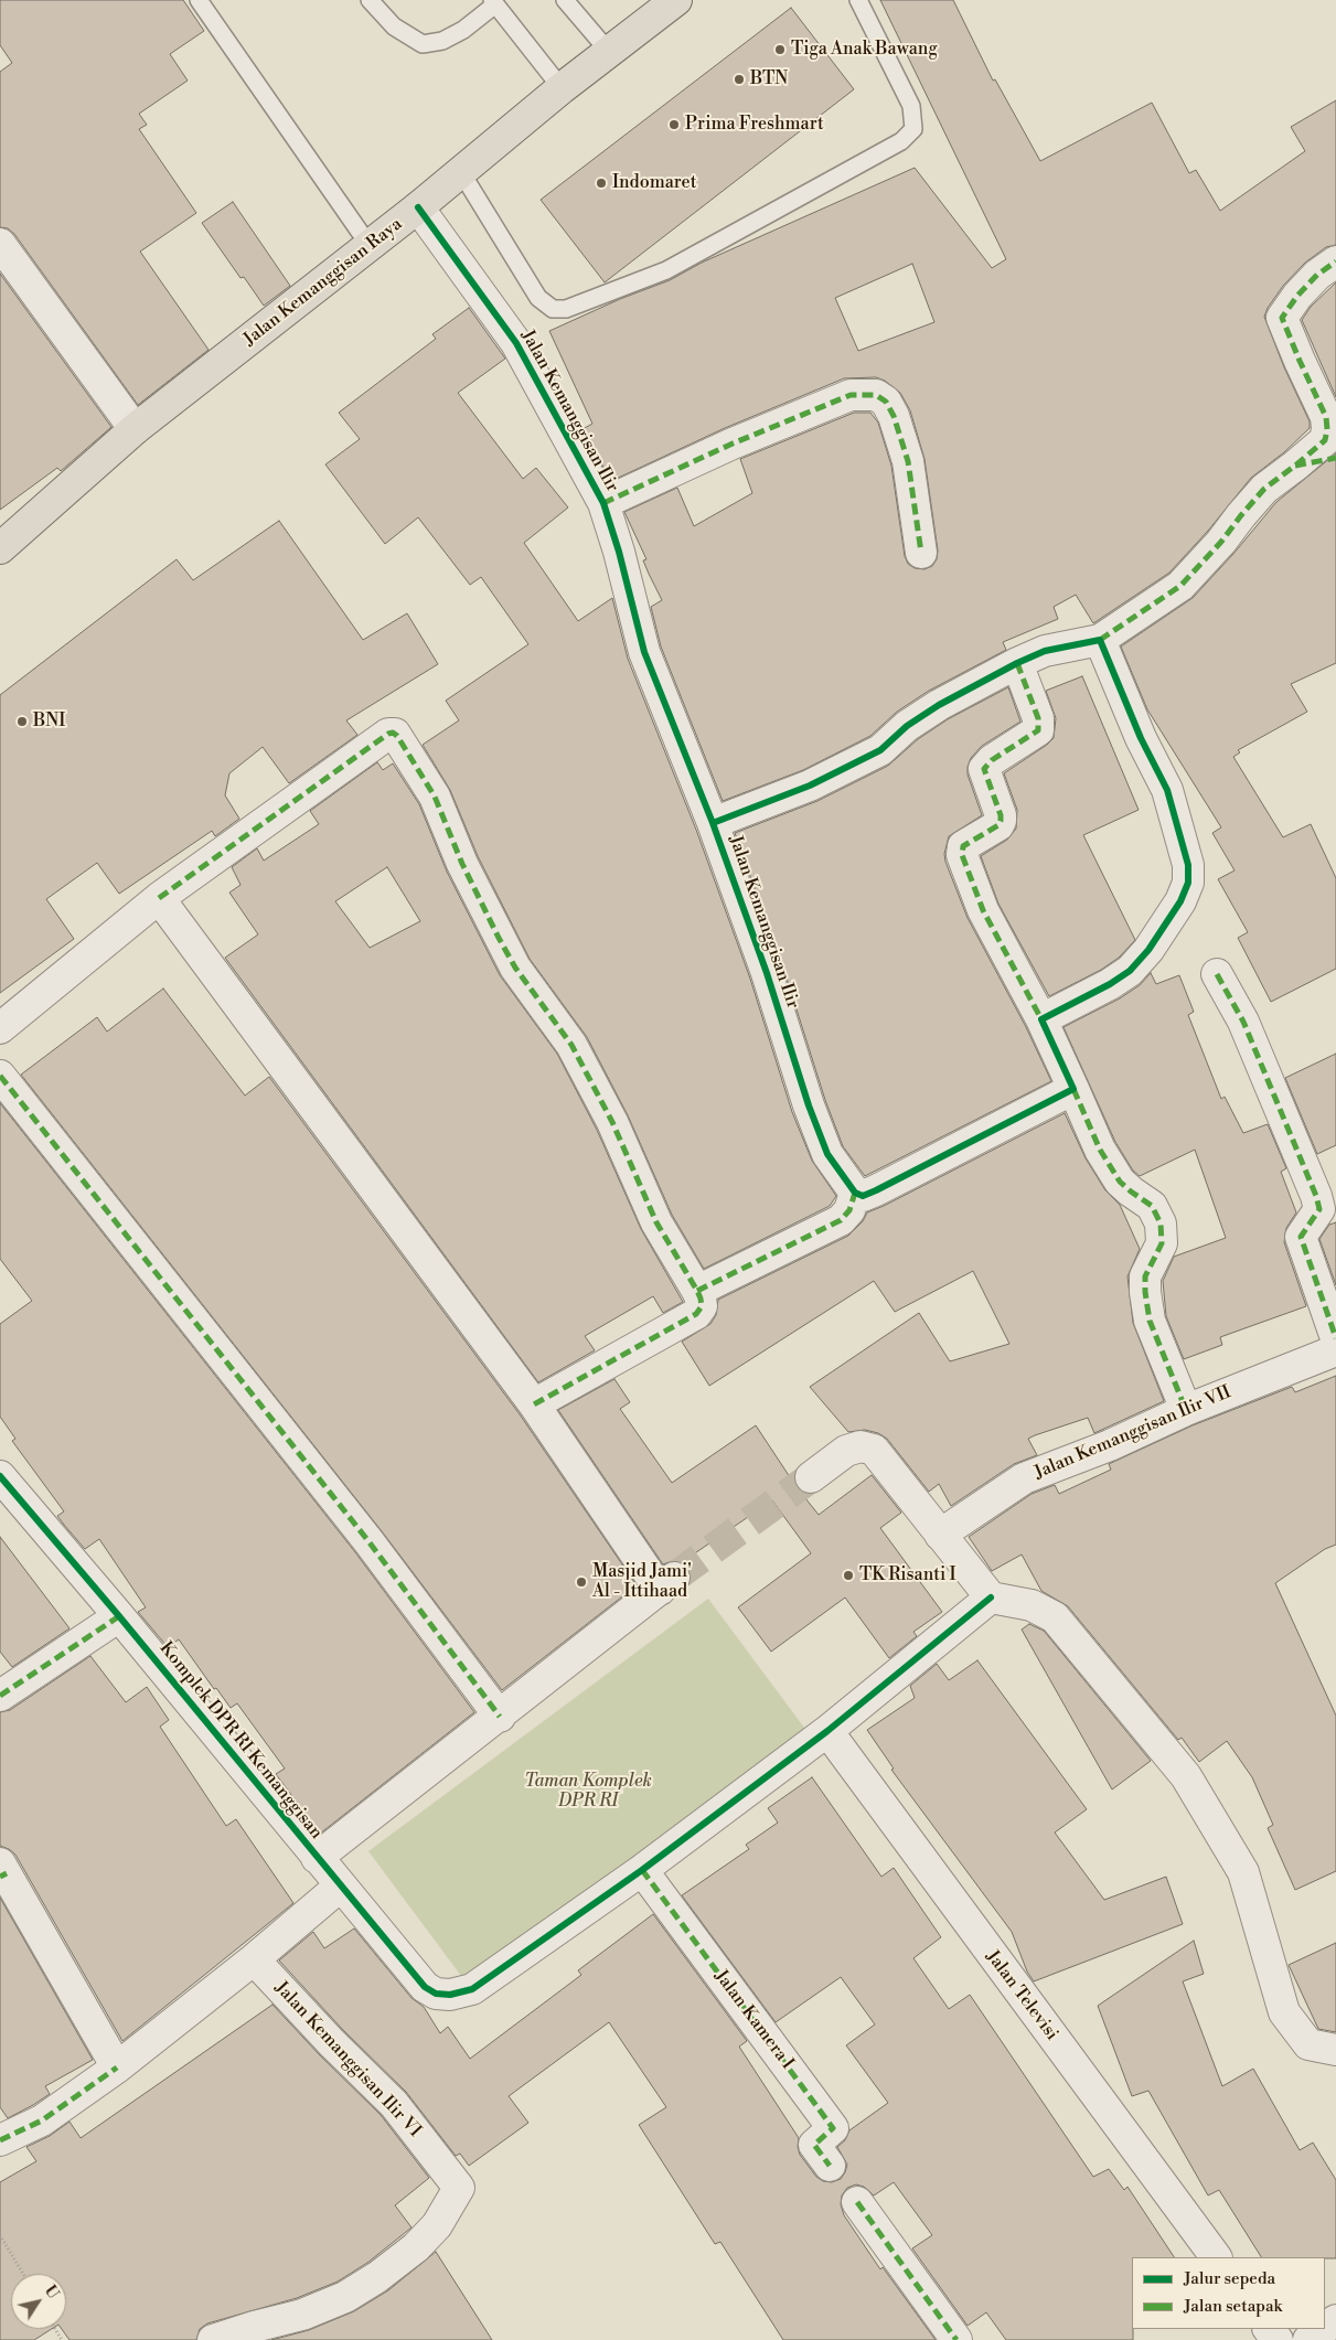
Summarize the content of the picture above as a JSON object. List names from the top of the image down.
{
  "streets": {
    "main road": ["Jalan Kemanggisan Raya"],
    "street": [
      "Jalan Kemanggisan Ilir",
      "Jalan Kemanggisan Ilir VII",
      "Komplek DPR RI Kemanggisan",
      "Jalan Televisi",
      "Jalan Kamera I",
      "Jalan Kemanggisan Ilir VI"
    ]
  },
  "crossings": [
    ["Jalan Kemanggisan Raya", "Jalan Kemanggisan Ilir"],
    ["Komplek DPR RI Kemanggisan", "Jalan Kamera I"]
  ],
  "parks": ["Taman Komplek DPR RI"],
  "places": [
    "Tiga Anak Bawang",
    "BTN",
    "Prima Freshmart",
    "Indomaret",
    "BNI",
    "TK Risanti I",
    "Masjid Jami' Al - Ittihaad"
  ],
  "legend": ["Jalur sepeda", "Jalan setapak"],
  "north": "top right"
}
